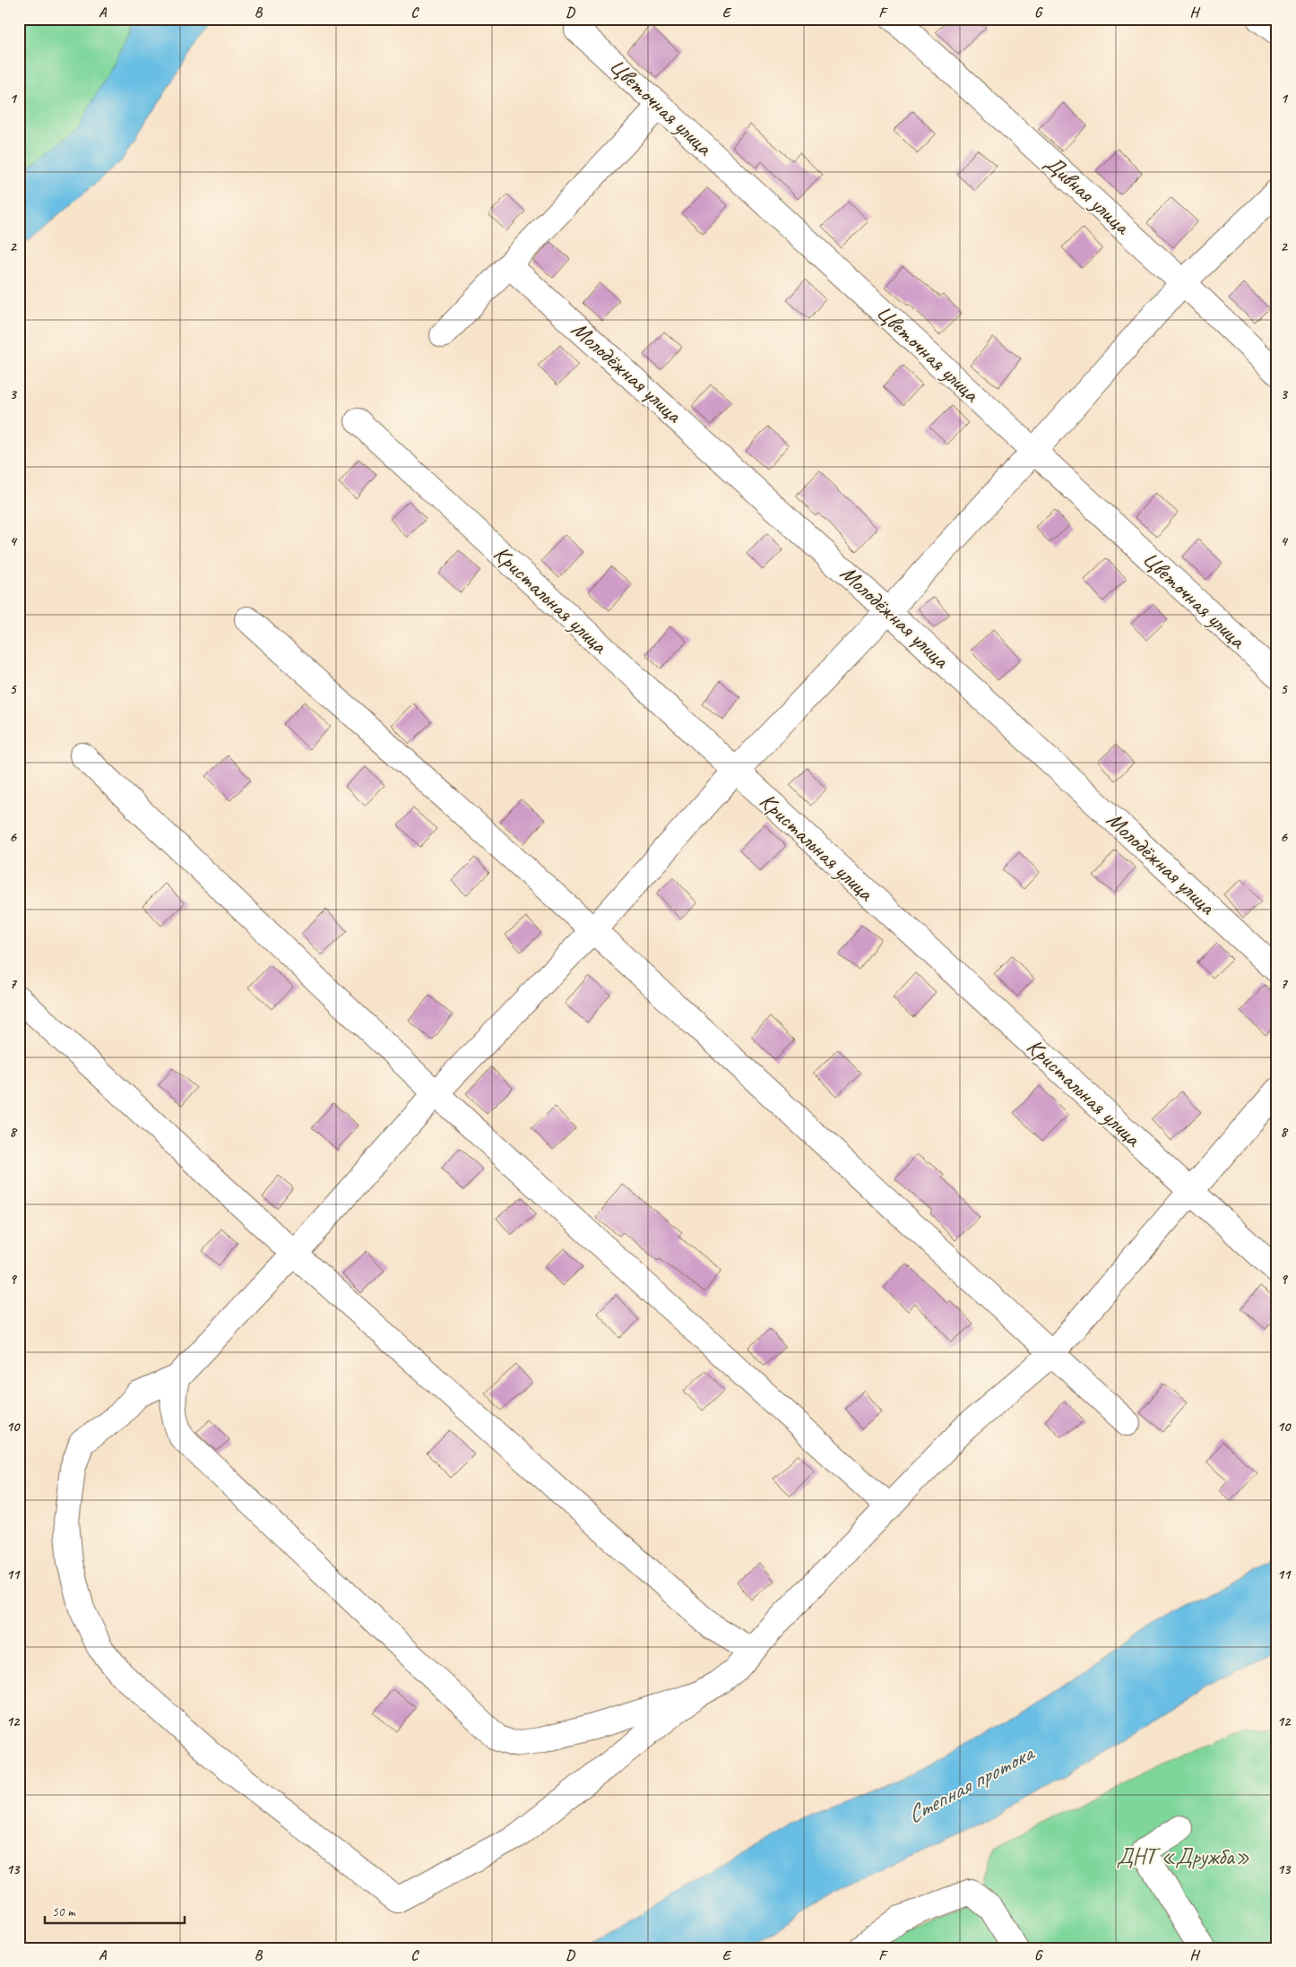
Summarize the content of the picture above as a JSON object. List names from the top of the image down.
{
  "streets": {
    "street": [
      "Цветочная улица",
      "Дивная улица",
      "Молодёжная улица",
      "Кристальная улица"
    ]
  },
  "water": ["Степная протока"],
  "parks": ["ДНТ «Дружба»"],
  "scale_bar": "50 m",
  "grid": {
    "columns": [
      "A",
      "B",
      "C",
      "D",
      "E",
      "F",
      "G",
      "H"
    ],
    "rows": [
      "1",
      "2",
      "3",
      "4",
      "5",
      "6",
      "7",
      "8",
      "9",
      "10",
      "11",
      "12",
      "13"
    ]
  }
}
